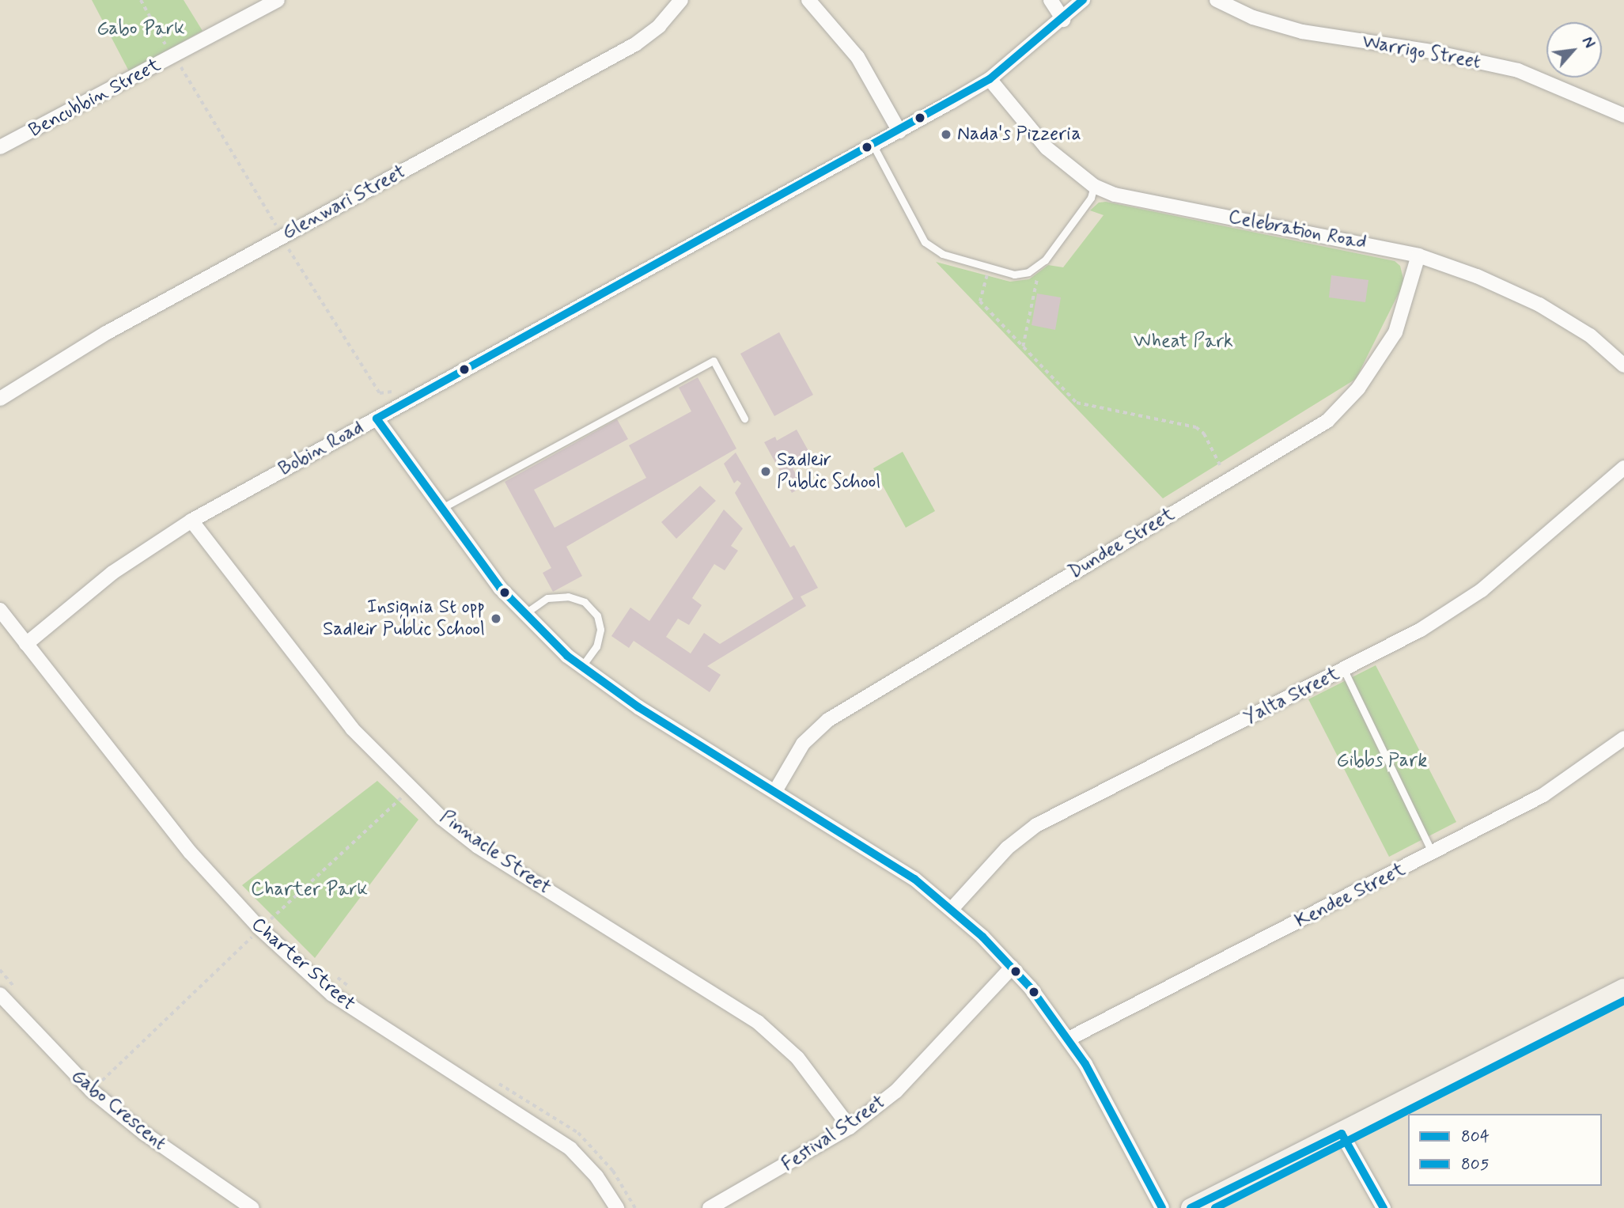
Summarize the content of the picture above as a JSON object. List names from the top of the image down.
{
  "streets": {
    "street": [
      "Warrigo Street",
      "Bencubbin Street",
      "Glenwari Street",
      "Celebration Road",
      "Bobin Road",
      "Dundee Street",
      "Yalta Street",
      "Pinnacle Street",
      "Kendee Street",
      "Charter Street",
      "Gabo Crescent",
      "Festival Street"
    ]
  },
  "crossings": [
    ["Celebration Road", "Bobin Road"],
    ["Celebration Road", "Dundee Street"],
    ["Bobin Road", "Pinnacle Street"],
    ["Bobin Road", "Charter Street"],
    ["Pinnacle Street", "Festival Street"]
  ],
  "parks": [
    "Gabo Park",
    "Wheat Park",
    "Gibbs Park",
    "Charter Park"
  ],
  "places": ["Nada's Pizzeria", "Sadleir Public School", "Insignia St opp Sadleir Public School"],
  "lines": ["transit line 804", "transit line 805"],
  "legend": ["804", "805"],
  "north": "top right"
}
